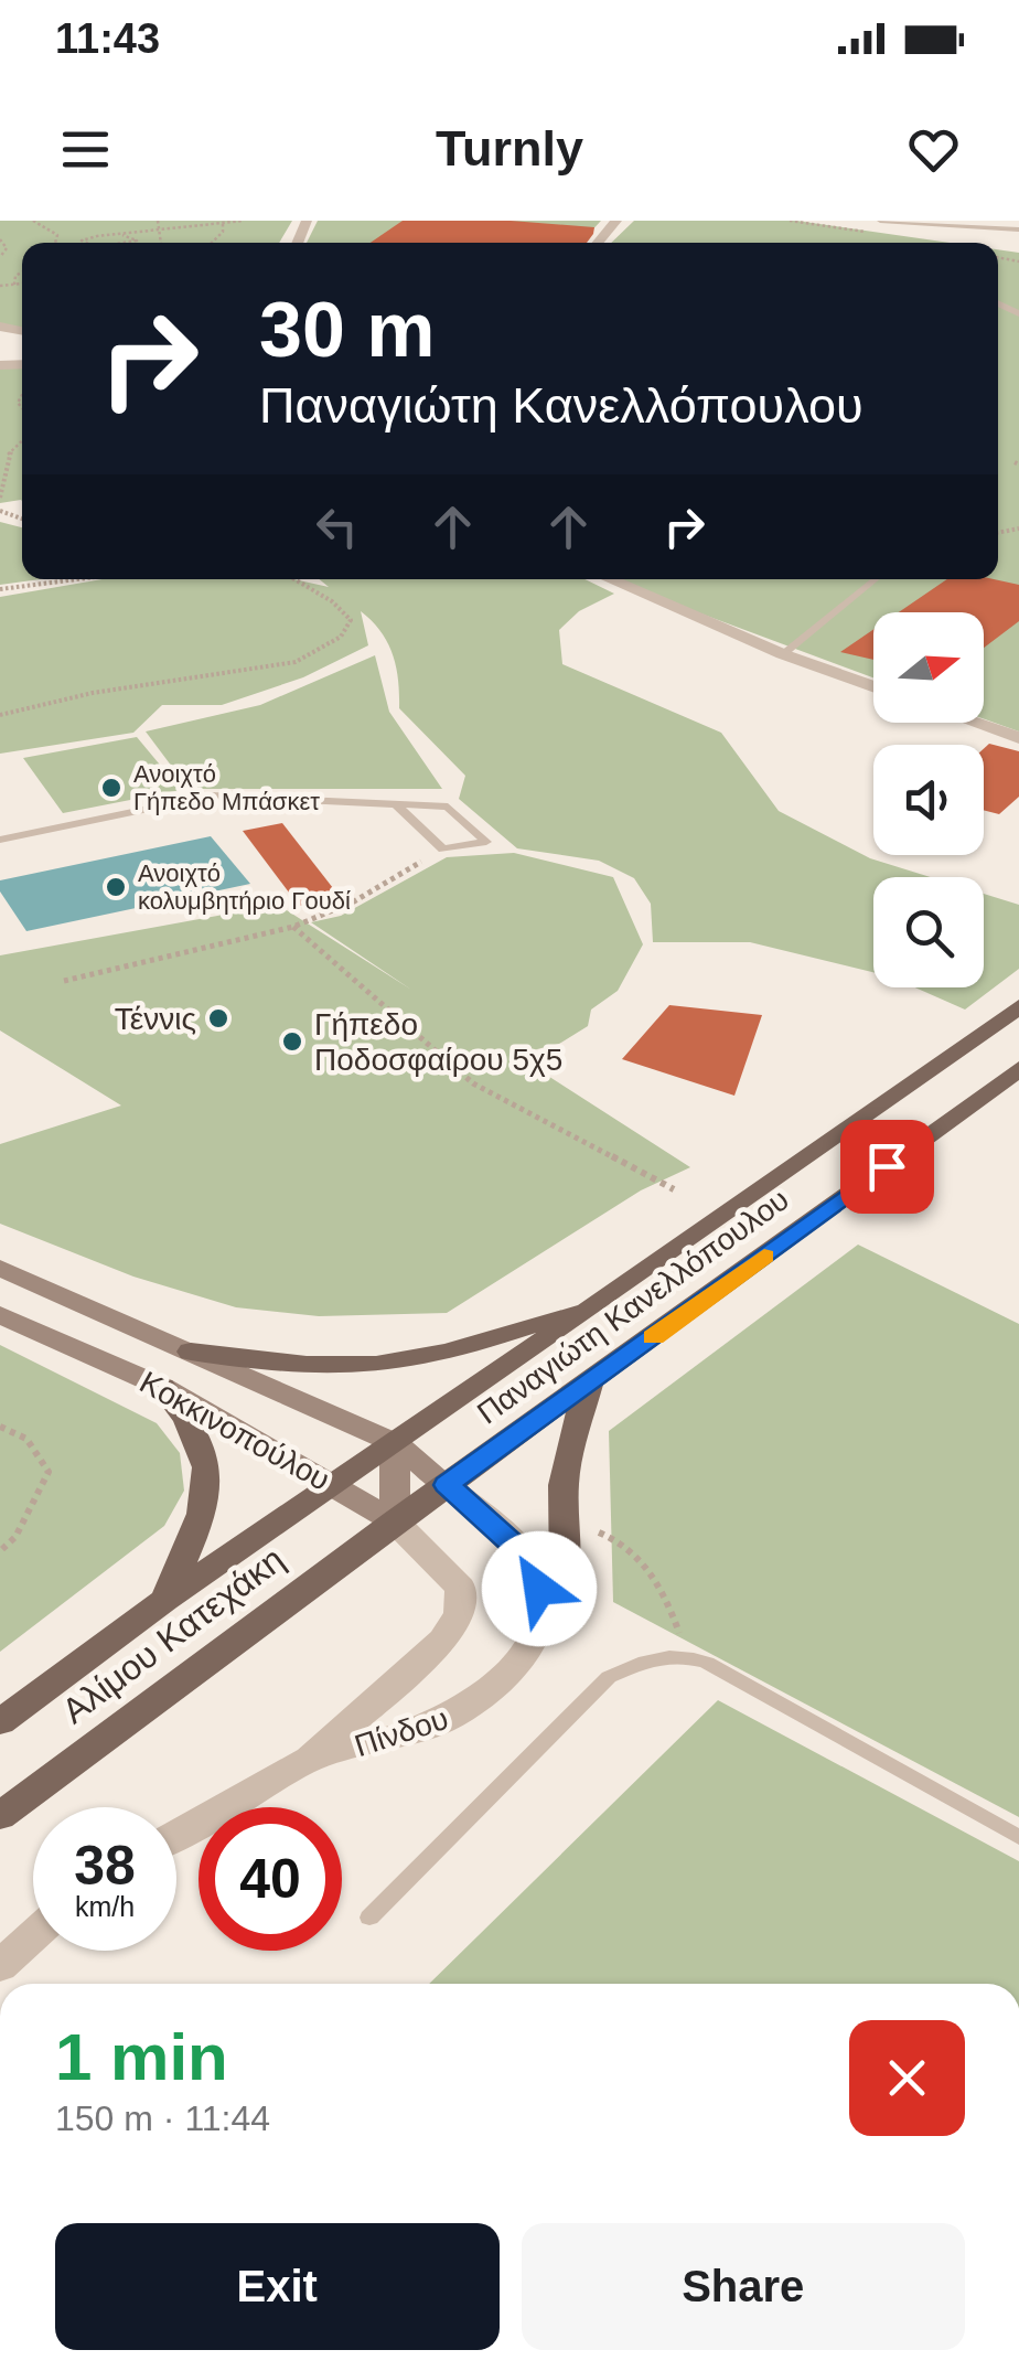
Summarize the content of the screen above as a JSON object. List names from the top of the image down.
{
  "streets": {
    "main road": ["Παναγιώτη Κανελλόπουλου", "Κοκκινοπούλου", "Αλίμου Κατεχάκη"],
    "street": ["Πίνδου"]
  },
  "crossings": [
    ["Παναγιώτη Κανελλόπουλου", "Κοκκινοπούλου"],
    ["Παναγιώτη Κανελλόπουλου", "Αλίμου Κατεχάκη"],
    ["Παναγιώτη Κανελλόπουλου", "Πίνδου"],
    ["Κοκκινοπούλου", "Αλίμου Κατεχάκη"],
    ["Κοκκινοπούλου", "Πίνδου"],
    ["Αλίμου Κατεχάκη", "Πίνδου"]
  ],
  "places": [
    "Ανοιχτό Γήπεδο Μπάσκετ",
    "Ανοιχτό κολυμβητήριο Γουδί",
    "Τέννις",
    "Γήπεδο Ποδοσφαίρου 5χ5"
  ],
  "north": "right",
  "page": {
    "status": "11:43",
    "header": "Turnly",
    "turn": ["30 m", "Παναγιώτη Κανελλόπουλου"],
    "speed": "38 km/h",
    "limit": "40",
    "heading": ["1 min", "150 m · 11:44"],
    "buttons": ["Exit", "Share"]
  }
}
